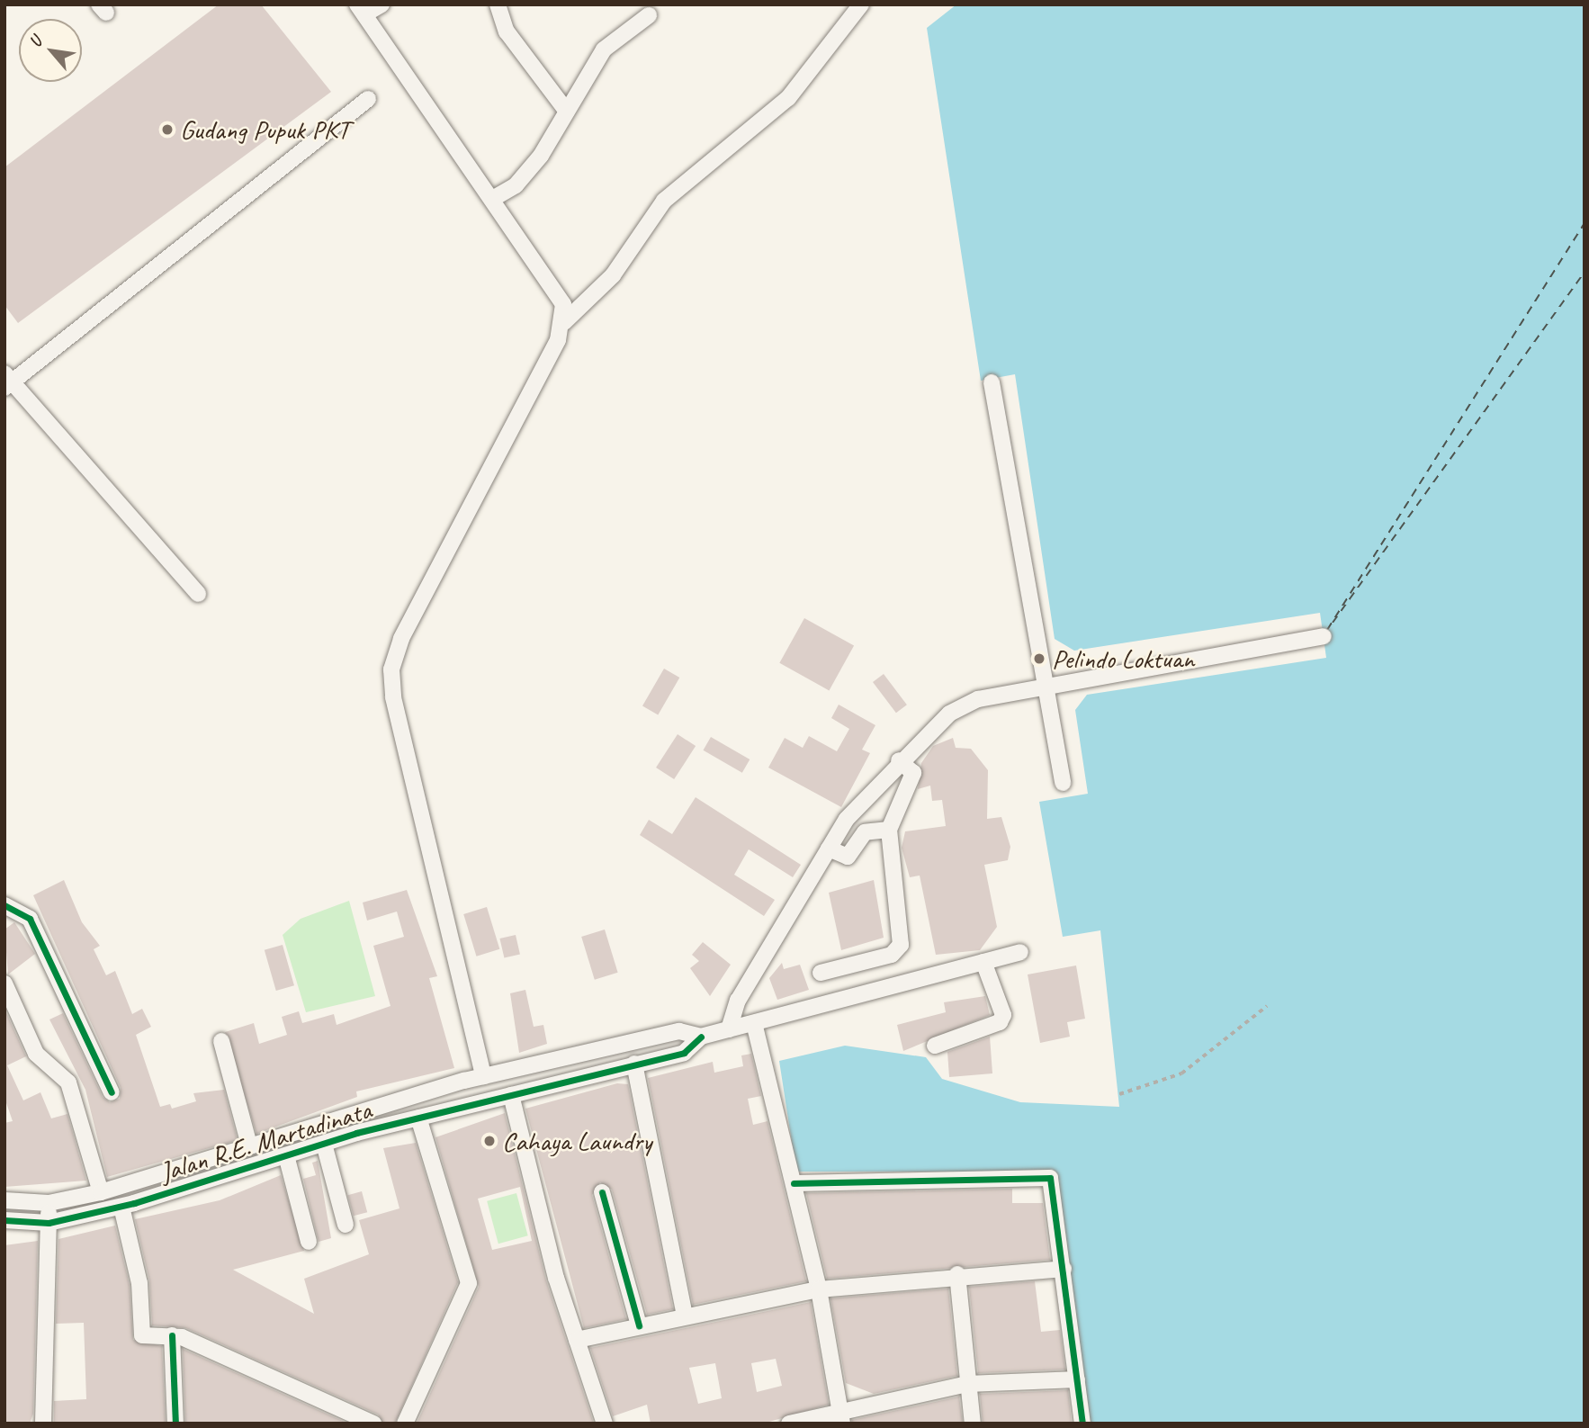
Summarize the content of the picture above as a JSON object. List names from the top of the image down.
{
  "streets": {
    "street": ["Jalan R.E. Martadinata"]
  },
  "places": ["Gudang Pupuk PKT", "Pelindo Loktuan", "Cahaya Laundry"],
  "north": "top left"
}
